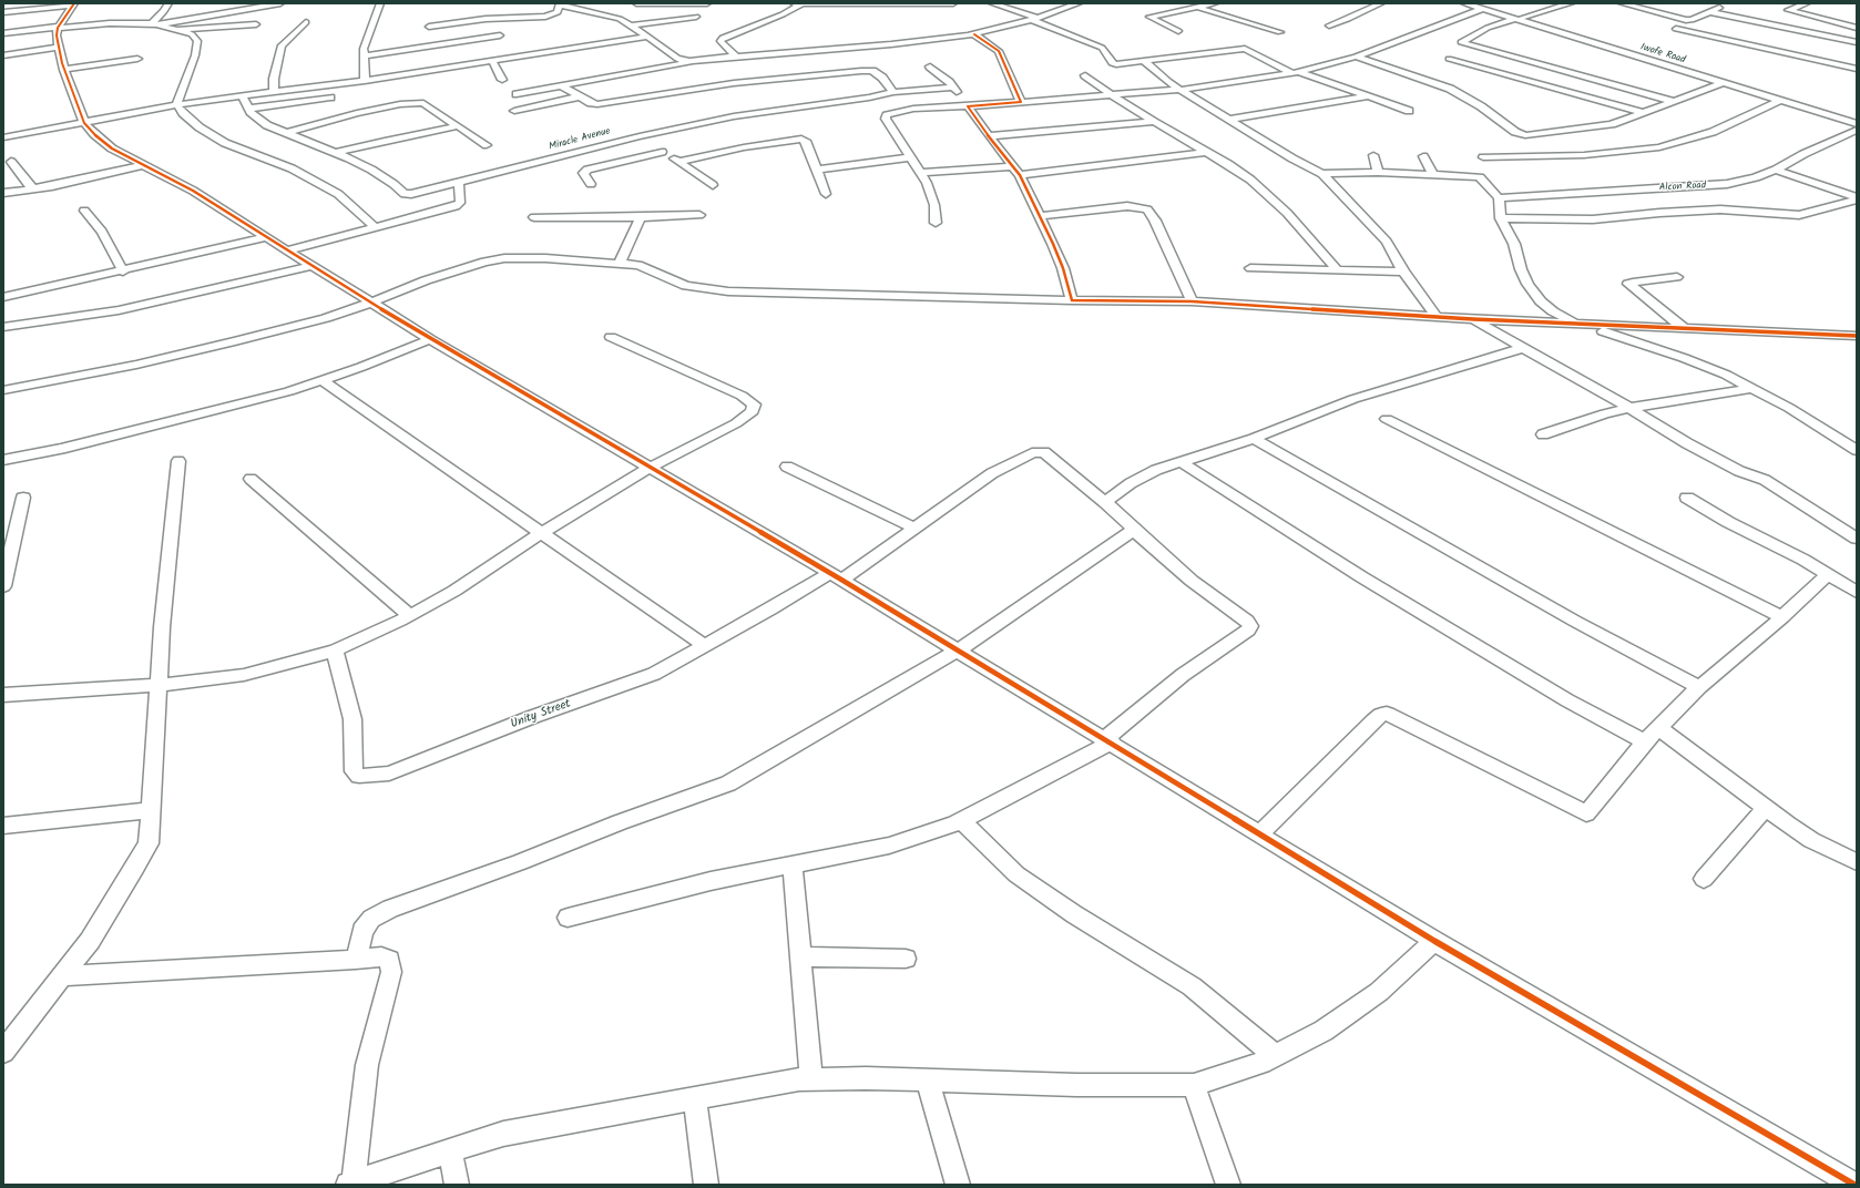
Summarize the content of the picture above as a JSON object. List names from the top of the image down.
{
  "streets": {
    "street": [
      "Iwofe Road",
      "Miracle Avenue",
      "Alcon Road",
      "Unity Street"
    ]
  }
}
